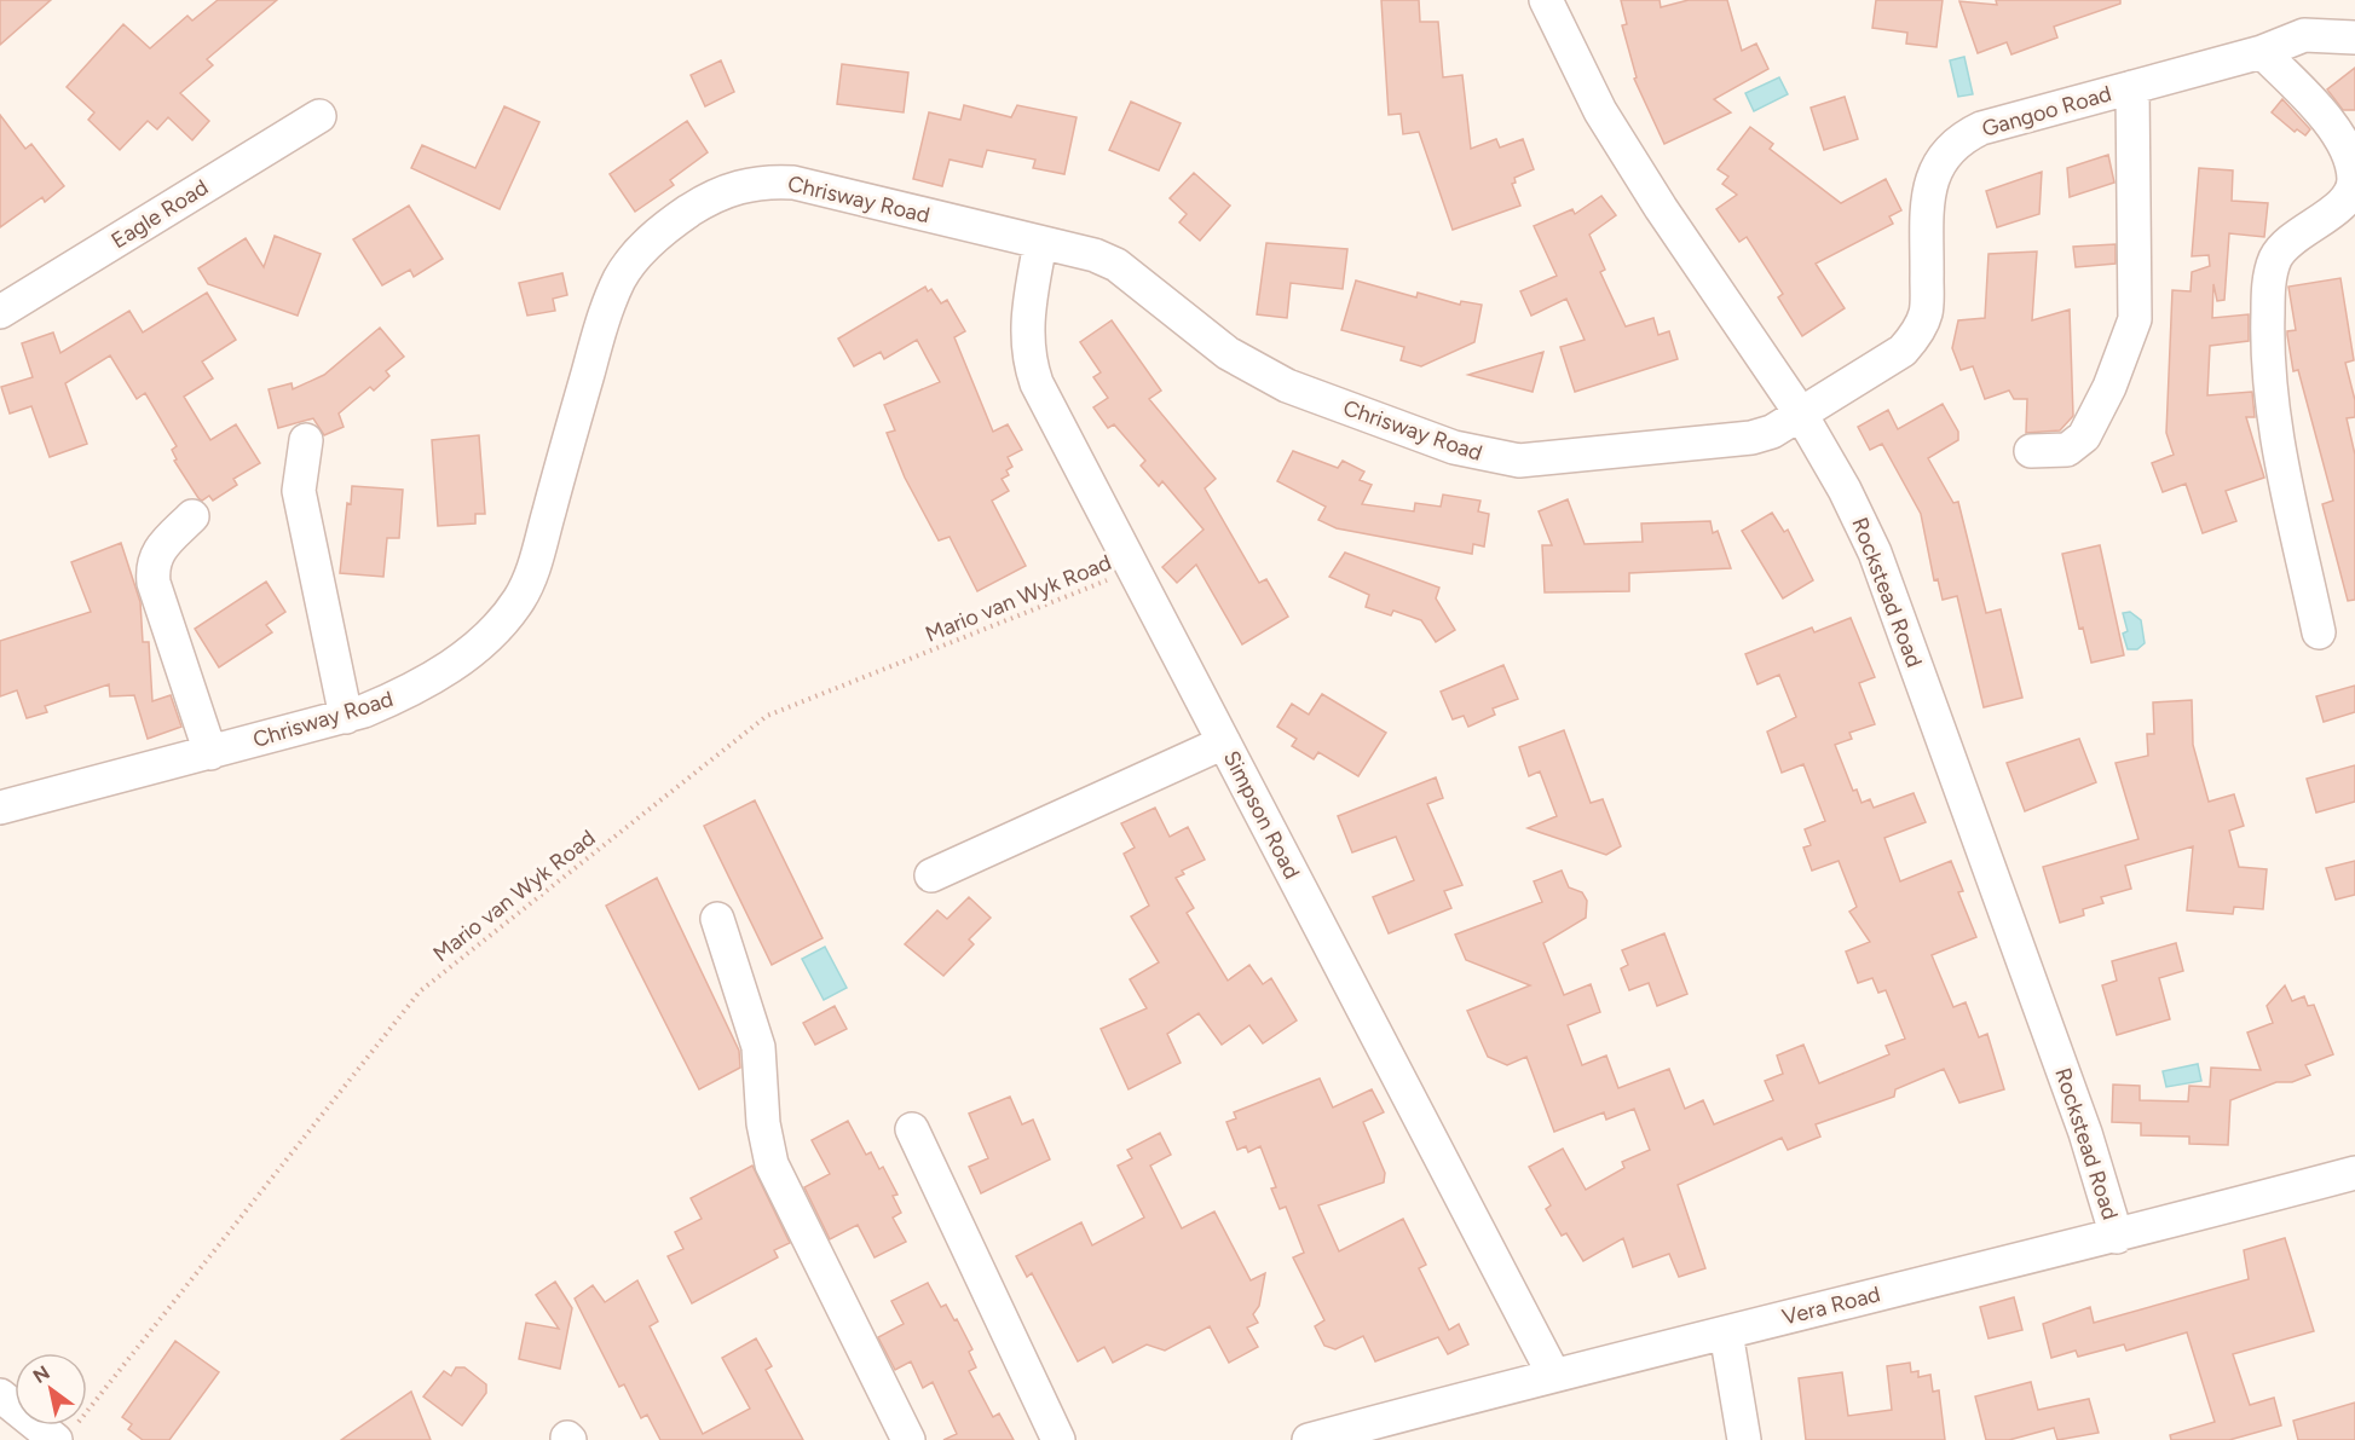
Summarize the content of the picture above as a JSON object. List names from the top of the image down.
{
  "streets": {
    "street": [
      "Gangoo Road",
      "Chrisway Road",
      "Eagle Road",
      "Rockstead Road",
      "Simpson Road",
      "Vera Road"
    ],
    "path": ["Mario van Wyk Road"]
  },
  "crossings": [
    ["Gangoo Road", "Chrisway Road"],
    ["Gangoo Road", "Rockstead Road"],
    ["Chrisway Road", "Rockstead Road"],
    ["Chrisway Road", "Simpson Road"],
    ["Rockstead Road", "Vera Road"],
    ["Mario van Wyk Road", "Simpson Road"],
    ["Simpson Road", "Vera Road"]
  ],
  "north": "top left"
}
